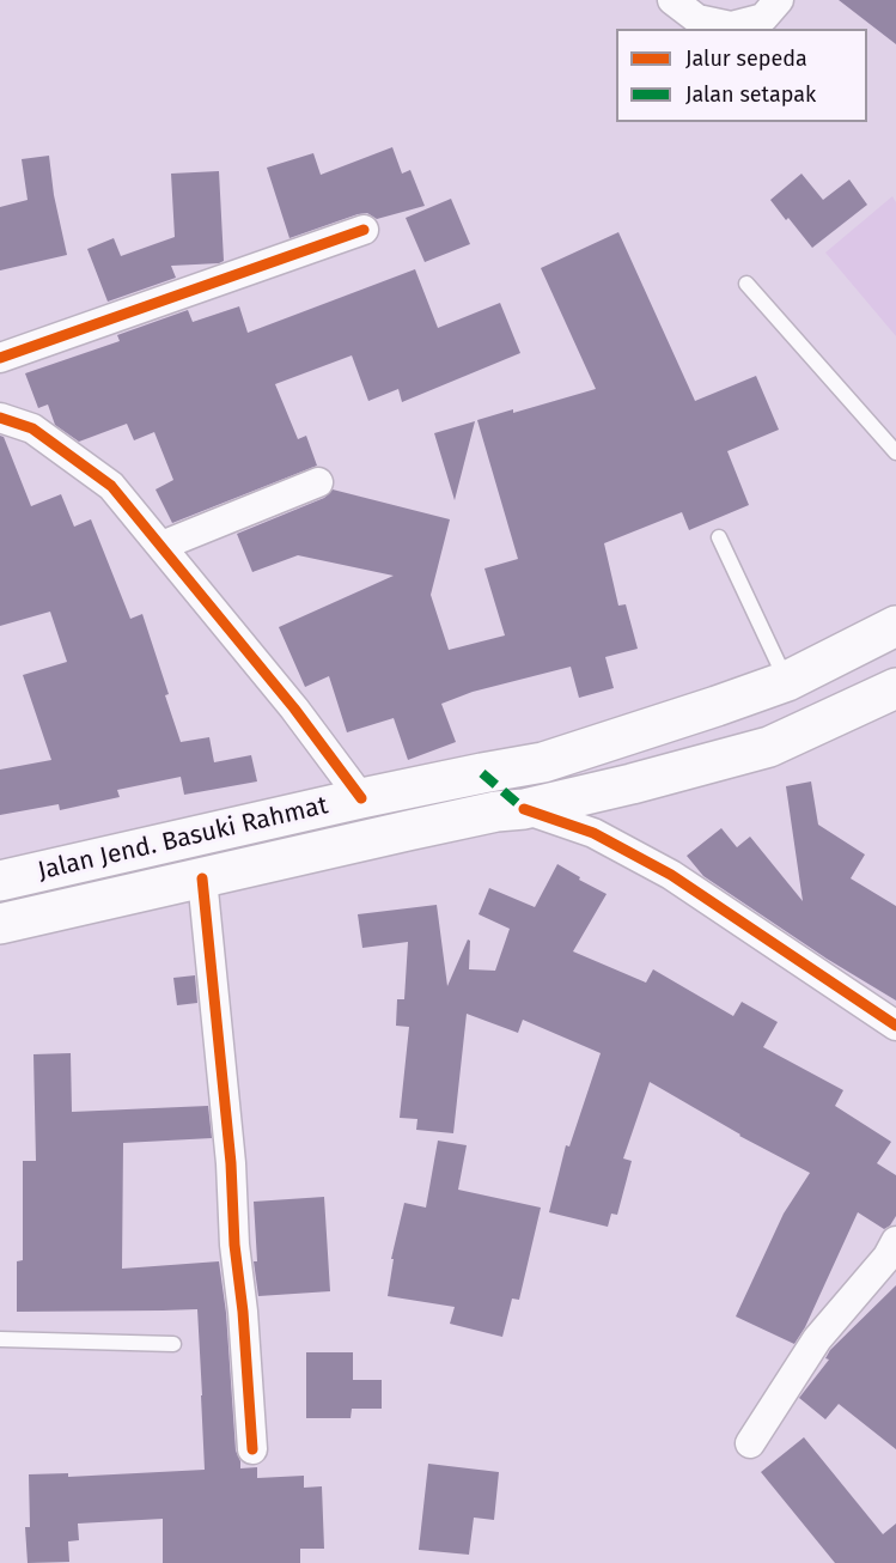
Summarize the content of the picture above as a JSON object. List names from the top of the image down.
{
  "streets": {
    "main road": ["Jalan Jend. Basuki Rahmat"]
  },
  "legend": ["Jalur sepeda", "Jalan setapak"]
}
